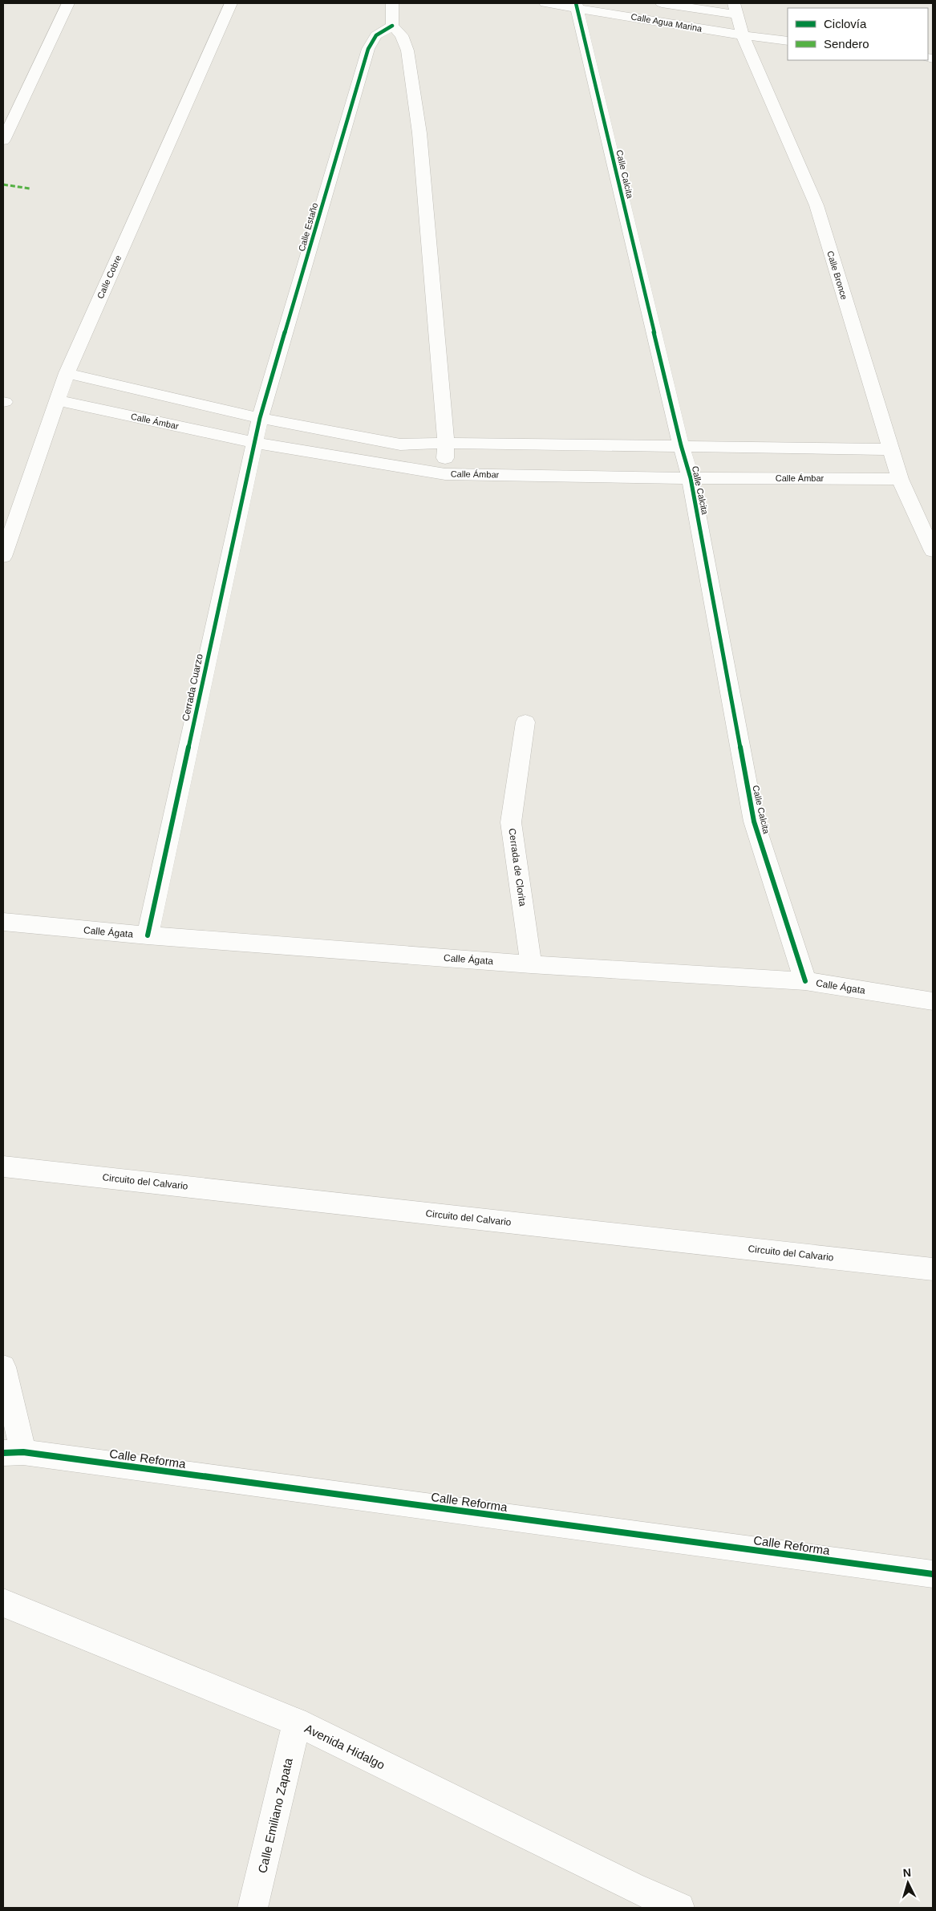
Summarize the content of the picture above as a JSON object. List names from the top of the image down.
{
  "streets": {
    "street": [
      "Calle Agua Marina",
      "Calle Calcita",
      "Calle Estaño",
      "Calle Bronce",
      "Calle Cobre",
      "Calle Ámbar",
      "Cerrada Cuarzo",
      "Cerrada de Clorita",
      "Calle Ágata",
      "Circuito del Calvario",
      "Calle Reforma",
      "Avenida Hidalgo",
      "Calle Emiliano Zapata"
    ]
  },
  "crossings": [
    ["Calle Agua Marina", "Calle Calcita"],
    ["Calle Agua Marina", "Calle Bronce"],
    ["Calle Calcita", "Calle Ámbar"],
    ["Calle Calcita", "Calle Ágata"],
    ["Calle Estaño", "Calle Ámbar"],
    ["Calle Estaño", "Cerrada Cuarzo"],
    ["Calle Bronce", "Calle Ámbar"],
    ["Calle Cobre", "Calle Ámbar"],
    ["Calle Ámbar", "Cerrada Cuarzo"],
    ["Cerrada Cuarzo", "Calle Ágata"],
    ["Cerrada de Clorita", "Calle Ágata"],
    ["Avenida Hidalgo", "Calle Emiliano Zapata"]
  ],
  "legend": ["Ciclovía", "Sendero"],
  "north": "top"
}
